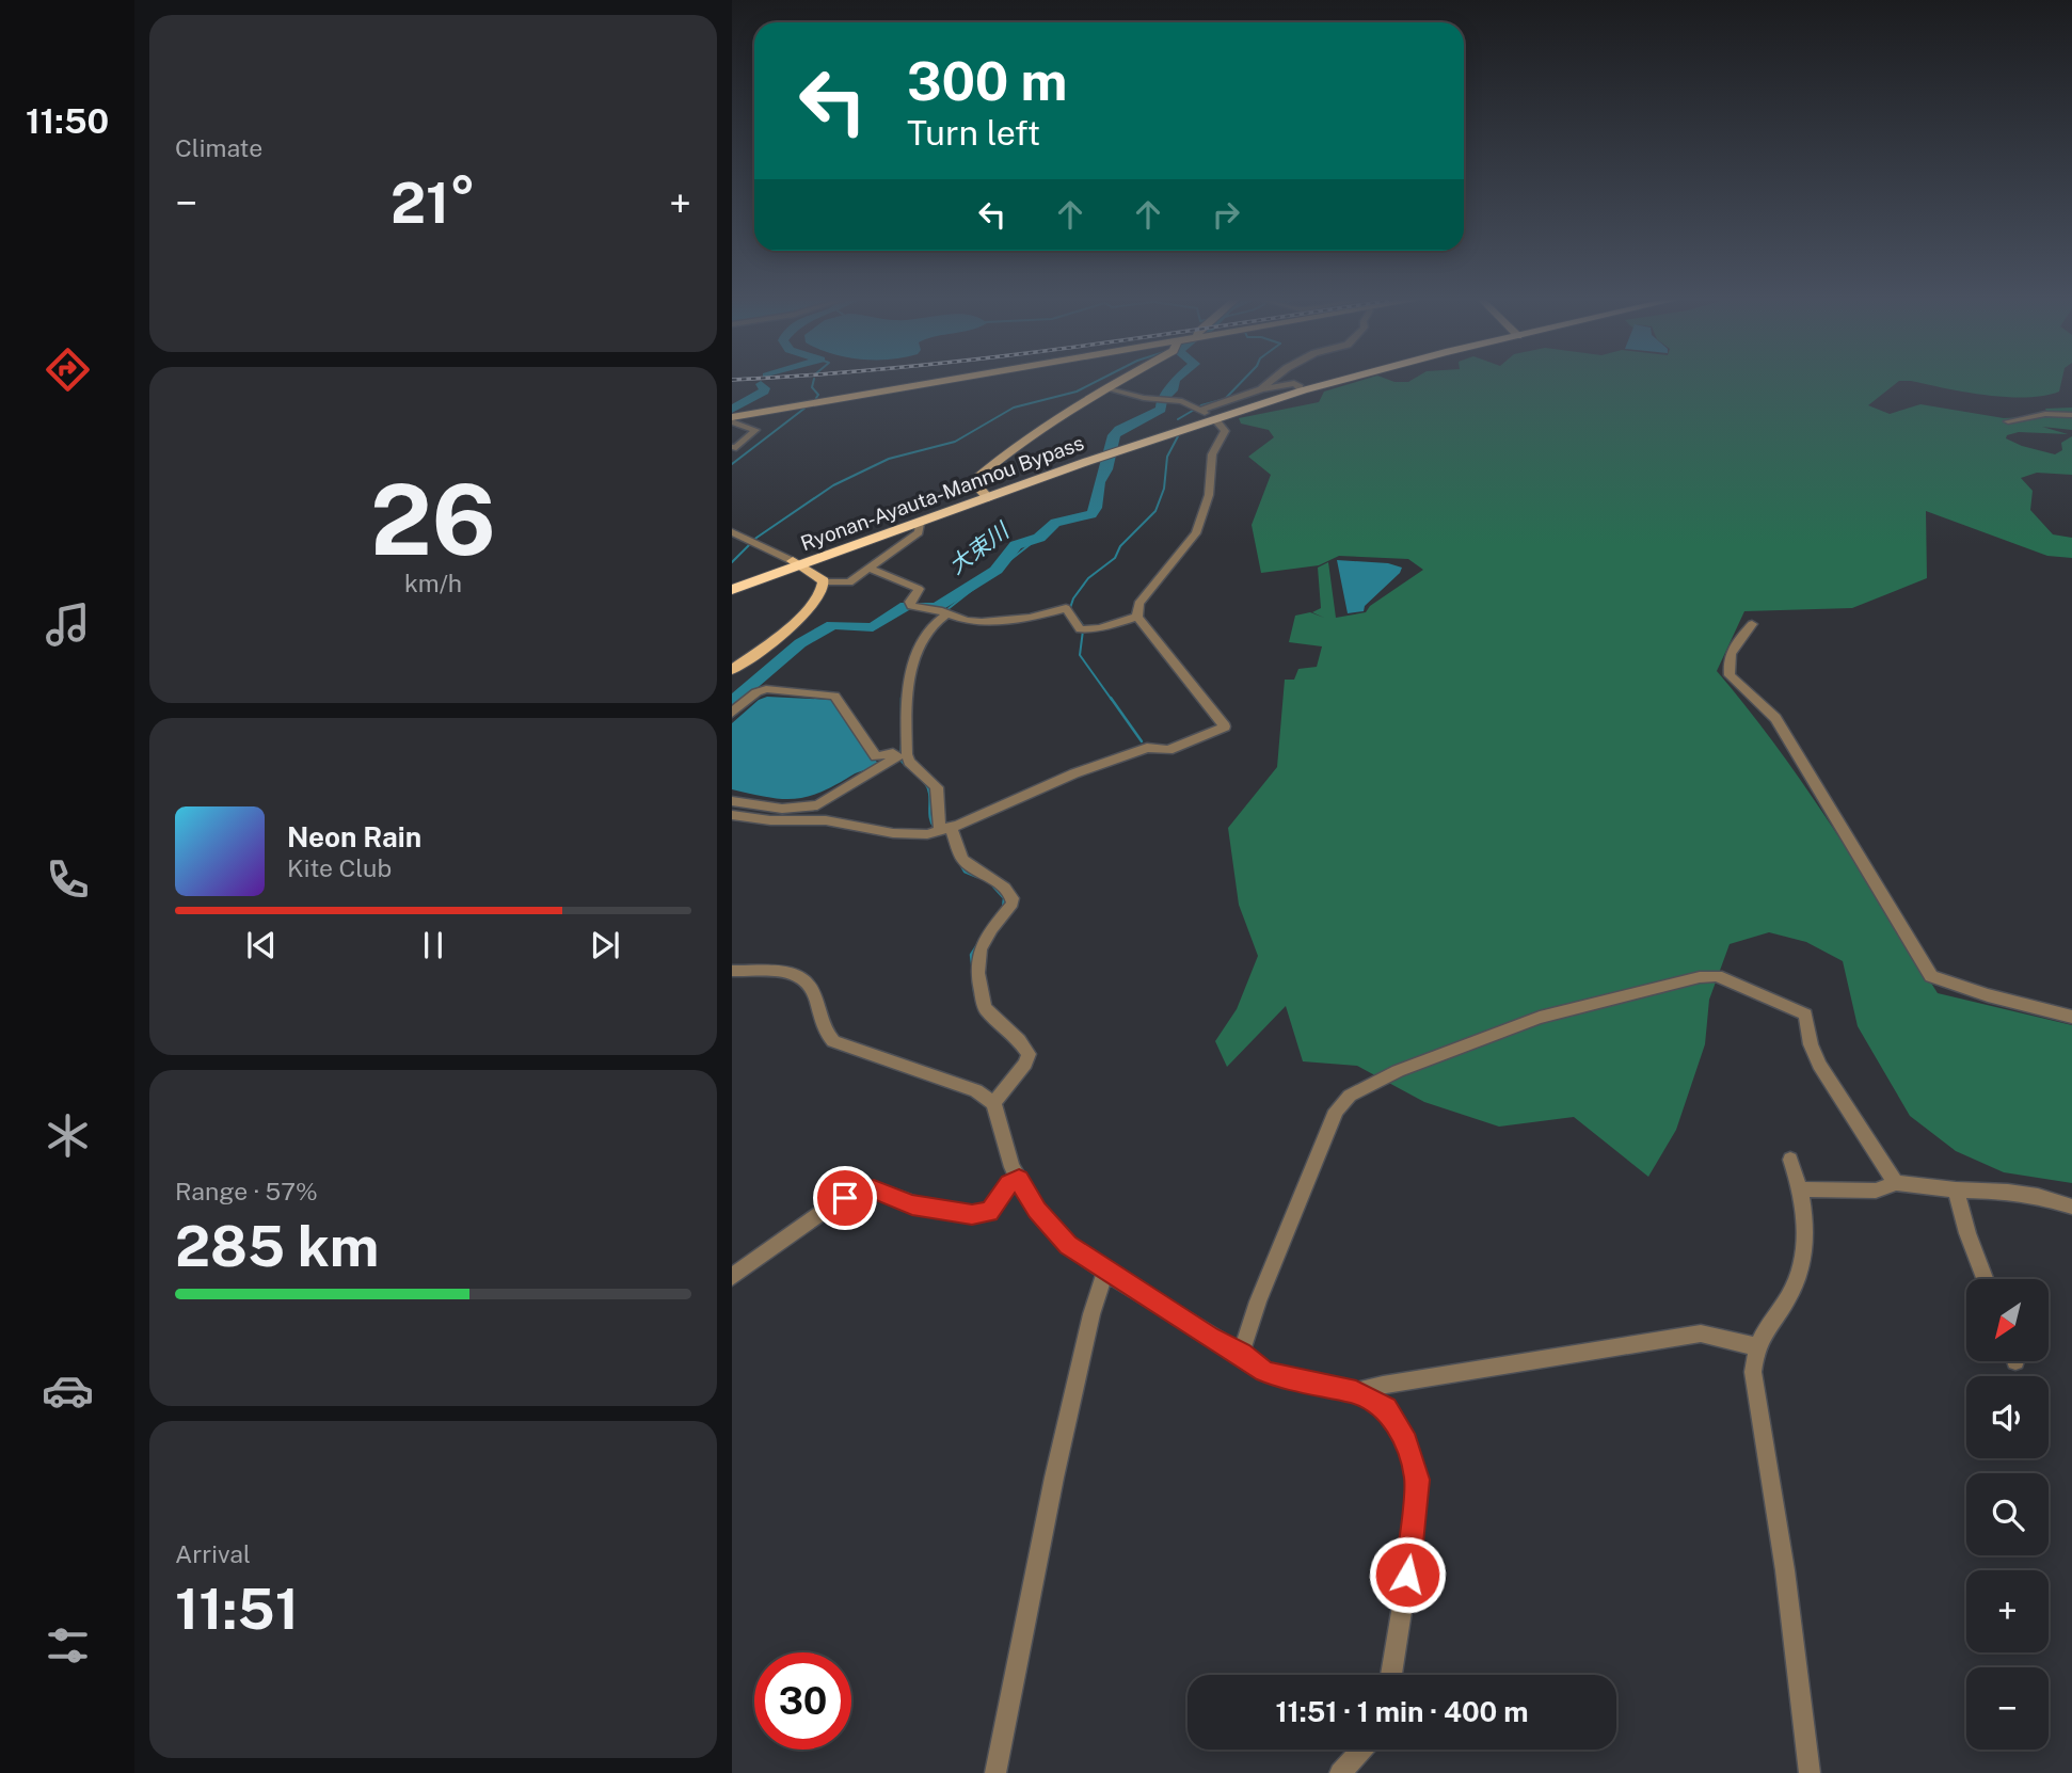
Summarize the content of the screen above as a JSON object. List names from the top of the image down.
{
  "streets": {
    "highway": ["Ryonan-Ayauta-Mannou Bypass"]
  },
  "water": ["大束川"],
  "north": "bottom left",
  "page": {
    "tabs": "11:50",
    "tile": [
      "Climate",
      ["26", "km/h"],
      ["Range · 57%", "285 km"],
      ["Arrival", "11:51"]
    ],
    "turn": ["300 m", "Turn left"],
    "heat": ["−", "21°", "+"],
    "song": ["Neon Rain", "Kite Club"],
    "map_buttons": ["+", "−"],
    "limit": "30",
    "trip": "11:51 · 1 min · 400 m"
  }
}
